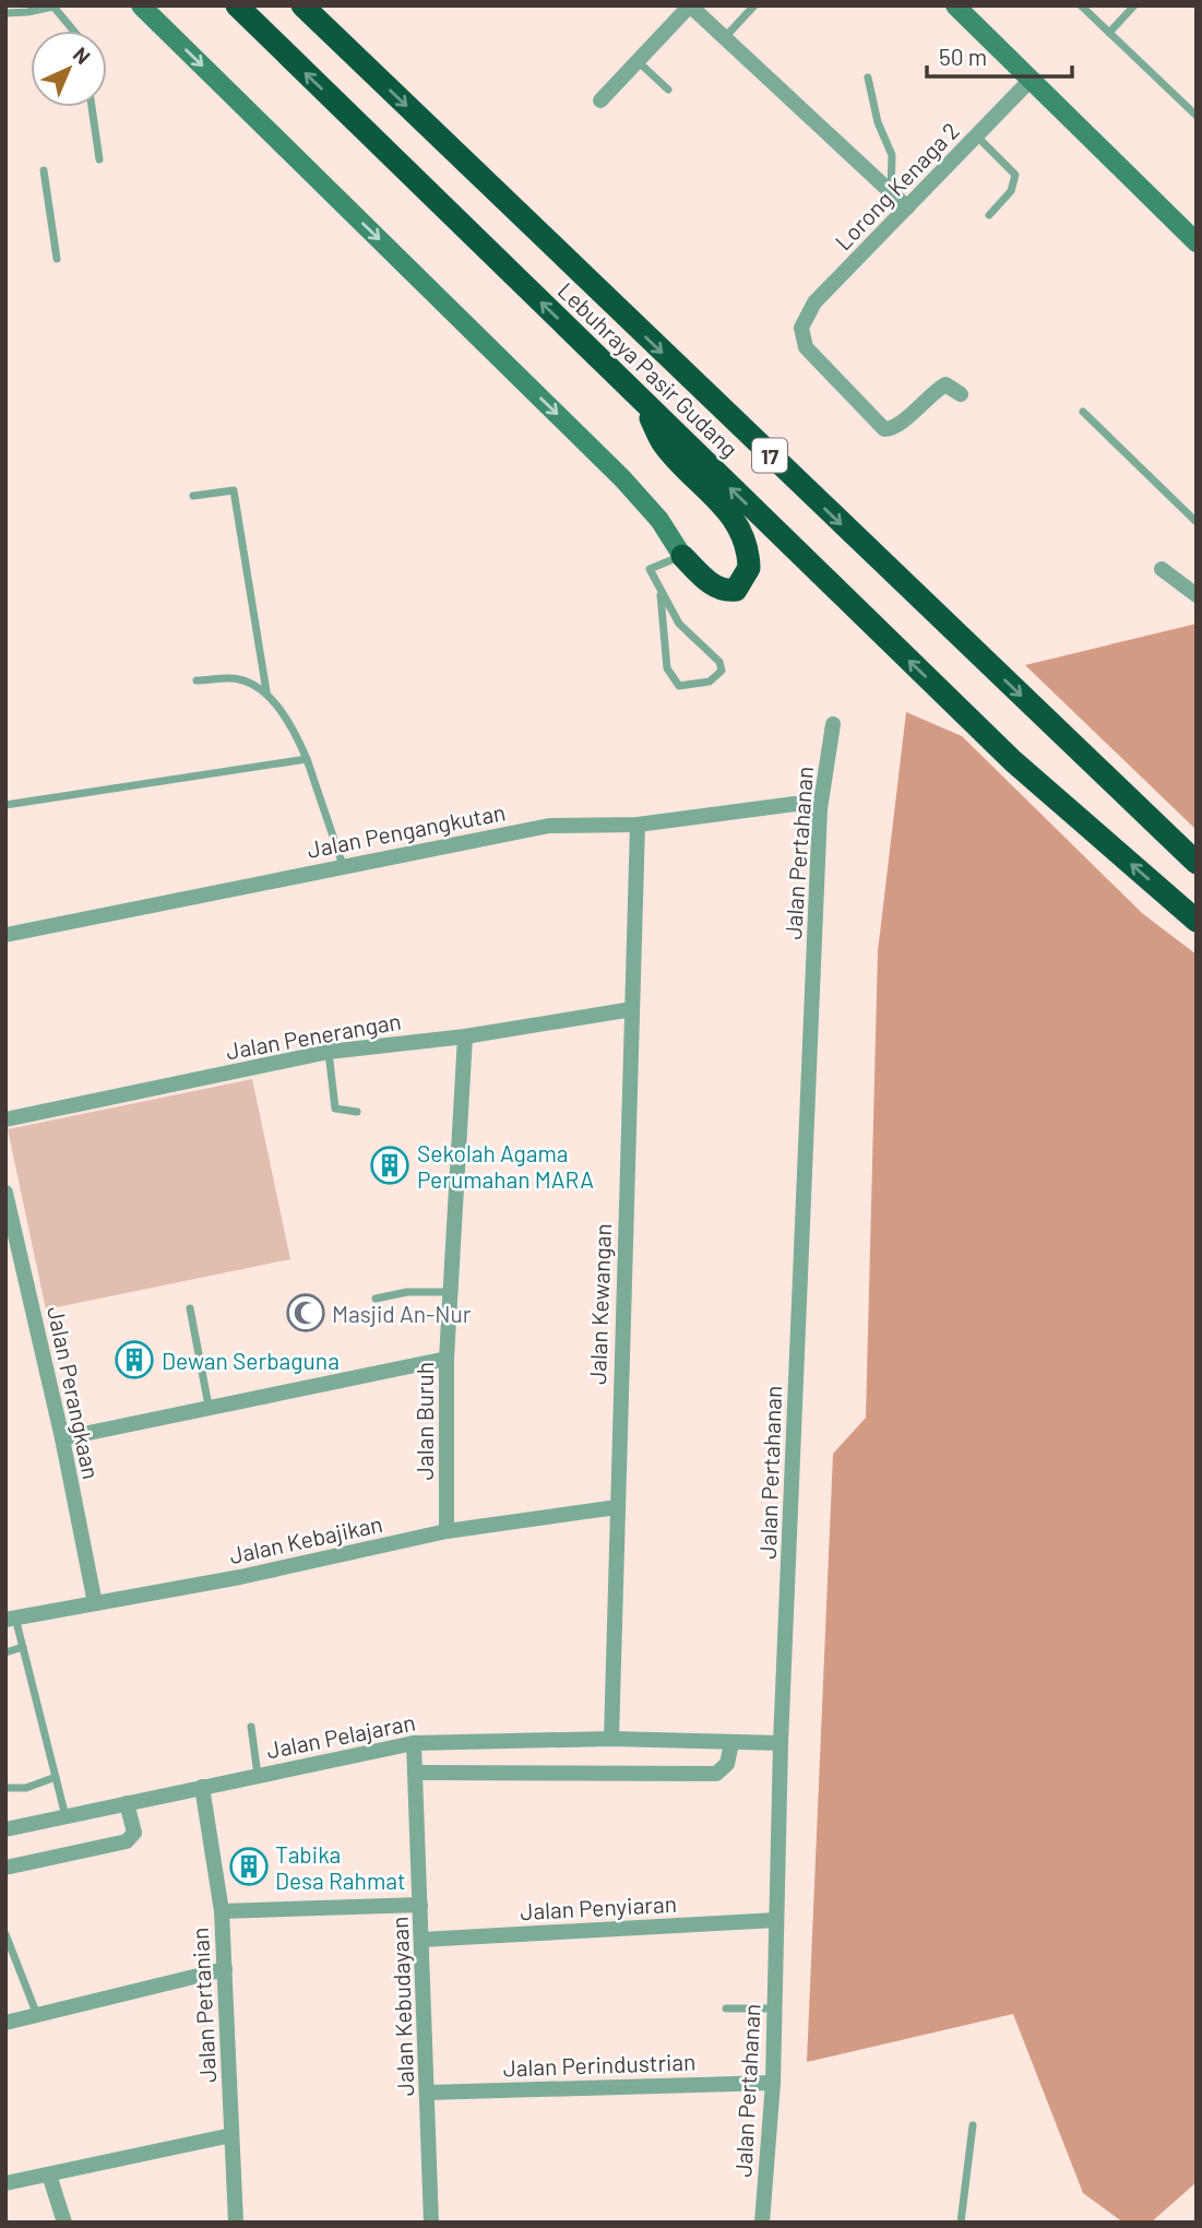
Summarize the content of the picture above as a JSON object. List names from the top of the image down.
{
  "streets": {
    "highway": ["Lebuhraya Pasir Gudang", "17"],
    "street": [
      "Lorong Kenaga 2",
      "Jalan Pengangkutan",
      "Jalan Pertahanan",
      "Jalan Penerangan",
      "Jalan Kewangan",
      "Jalan Perangkaan",
      "Jalan Buruh",
      "Jalan Kebajikan",
      "Jalan Pelajaran",
      "Jalan Penyiaran",
      "Jalan Pertanian",
      "Jalan Kebudayaan",
      "Jalan Perindustrian"
    ]
  },
  "crossings": [
    ["Jalan Pengangkutan", "Jalan Pertahanan"],
    ["Jalan Pengangkutan", "Jalan Kewangan"],
    ["Jalan Pertahanan", "Jalan Pelajaran"],
    ["Jalan Pertahanan", "Jalan Penyiaran"],
    ["Jalan Pertahanan", "Jalan Perindustrian"],
    ["Jalan Penerangan", "Jalan Kewangan"],
    ["Jalan Penerangan", "Jalan Buruh"],
    ["Jalan Kewangan", "Jalan Kebajikan"],
    ["Jalan Kewangan", "Jalan Pelajaran"],
    ["Jalan Perangkaan", "Jalan Kebajikan"],
    ["Jalan Buruh", "Jalan Kebajikan"],
    ["Jalan Pelajaran", "Jalan Pertanian"],
    ["Jalan Pelajaran", "Jalan Kebudayaan"],
    ["Jalan Penyiaran", "Jalan Kebudayaan"],
    ["Jalan Kebudayaan", "Jalan Perindustrian"]
  ],
  "places": {
    "building": ["Sekolah Agama Perumahan MARA", "Dewan Serbaguna", "Tabika Desa Rahmat"],
    "mosque": ["Masjid An-Nur"]
  },
  "scale_bar": "50 m",
  "north": "top right"
}
